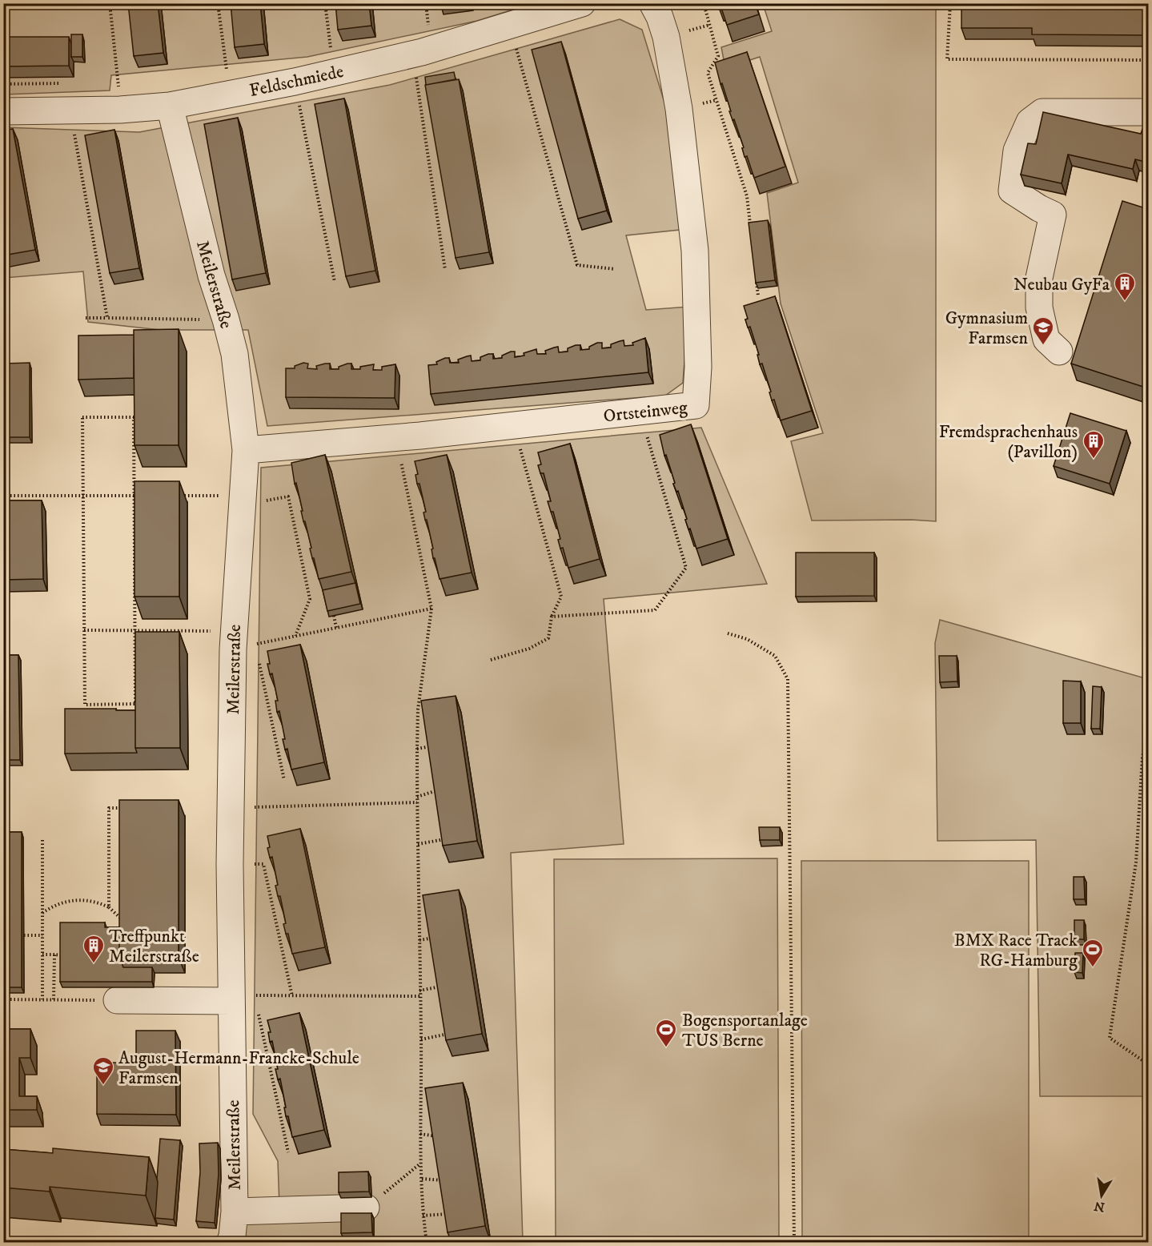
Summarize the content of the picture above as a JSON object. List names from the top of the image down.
{
  "streets": {
    "street": ["Feldschmiede", "Meilerstraße", "Ortsteinweg"]
  },
  "crossings": [
    ["Feldschmiede", "Meilerstraße"],
    ["Meilerstraße", "Ortsteinweg"]
  ],
  "places": {
    "building": ["Neubau GyFa", "Fremdsprachenhaus (Pavillon)", "Treffpunkt Meilerstraße"],
    "school or university": ["Gymnasium Farmsen", "August-Hermann-Francke-Schule Farmsen"],
    "sports": ["BMX Race Track RG-Hamburg", "Bogensportanlage TUS Berne"]
  },
  "north": "bottom"
}
